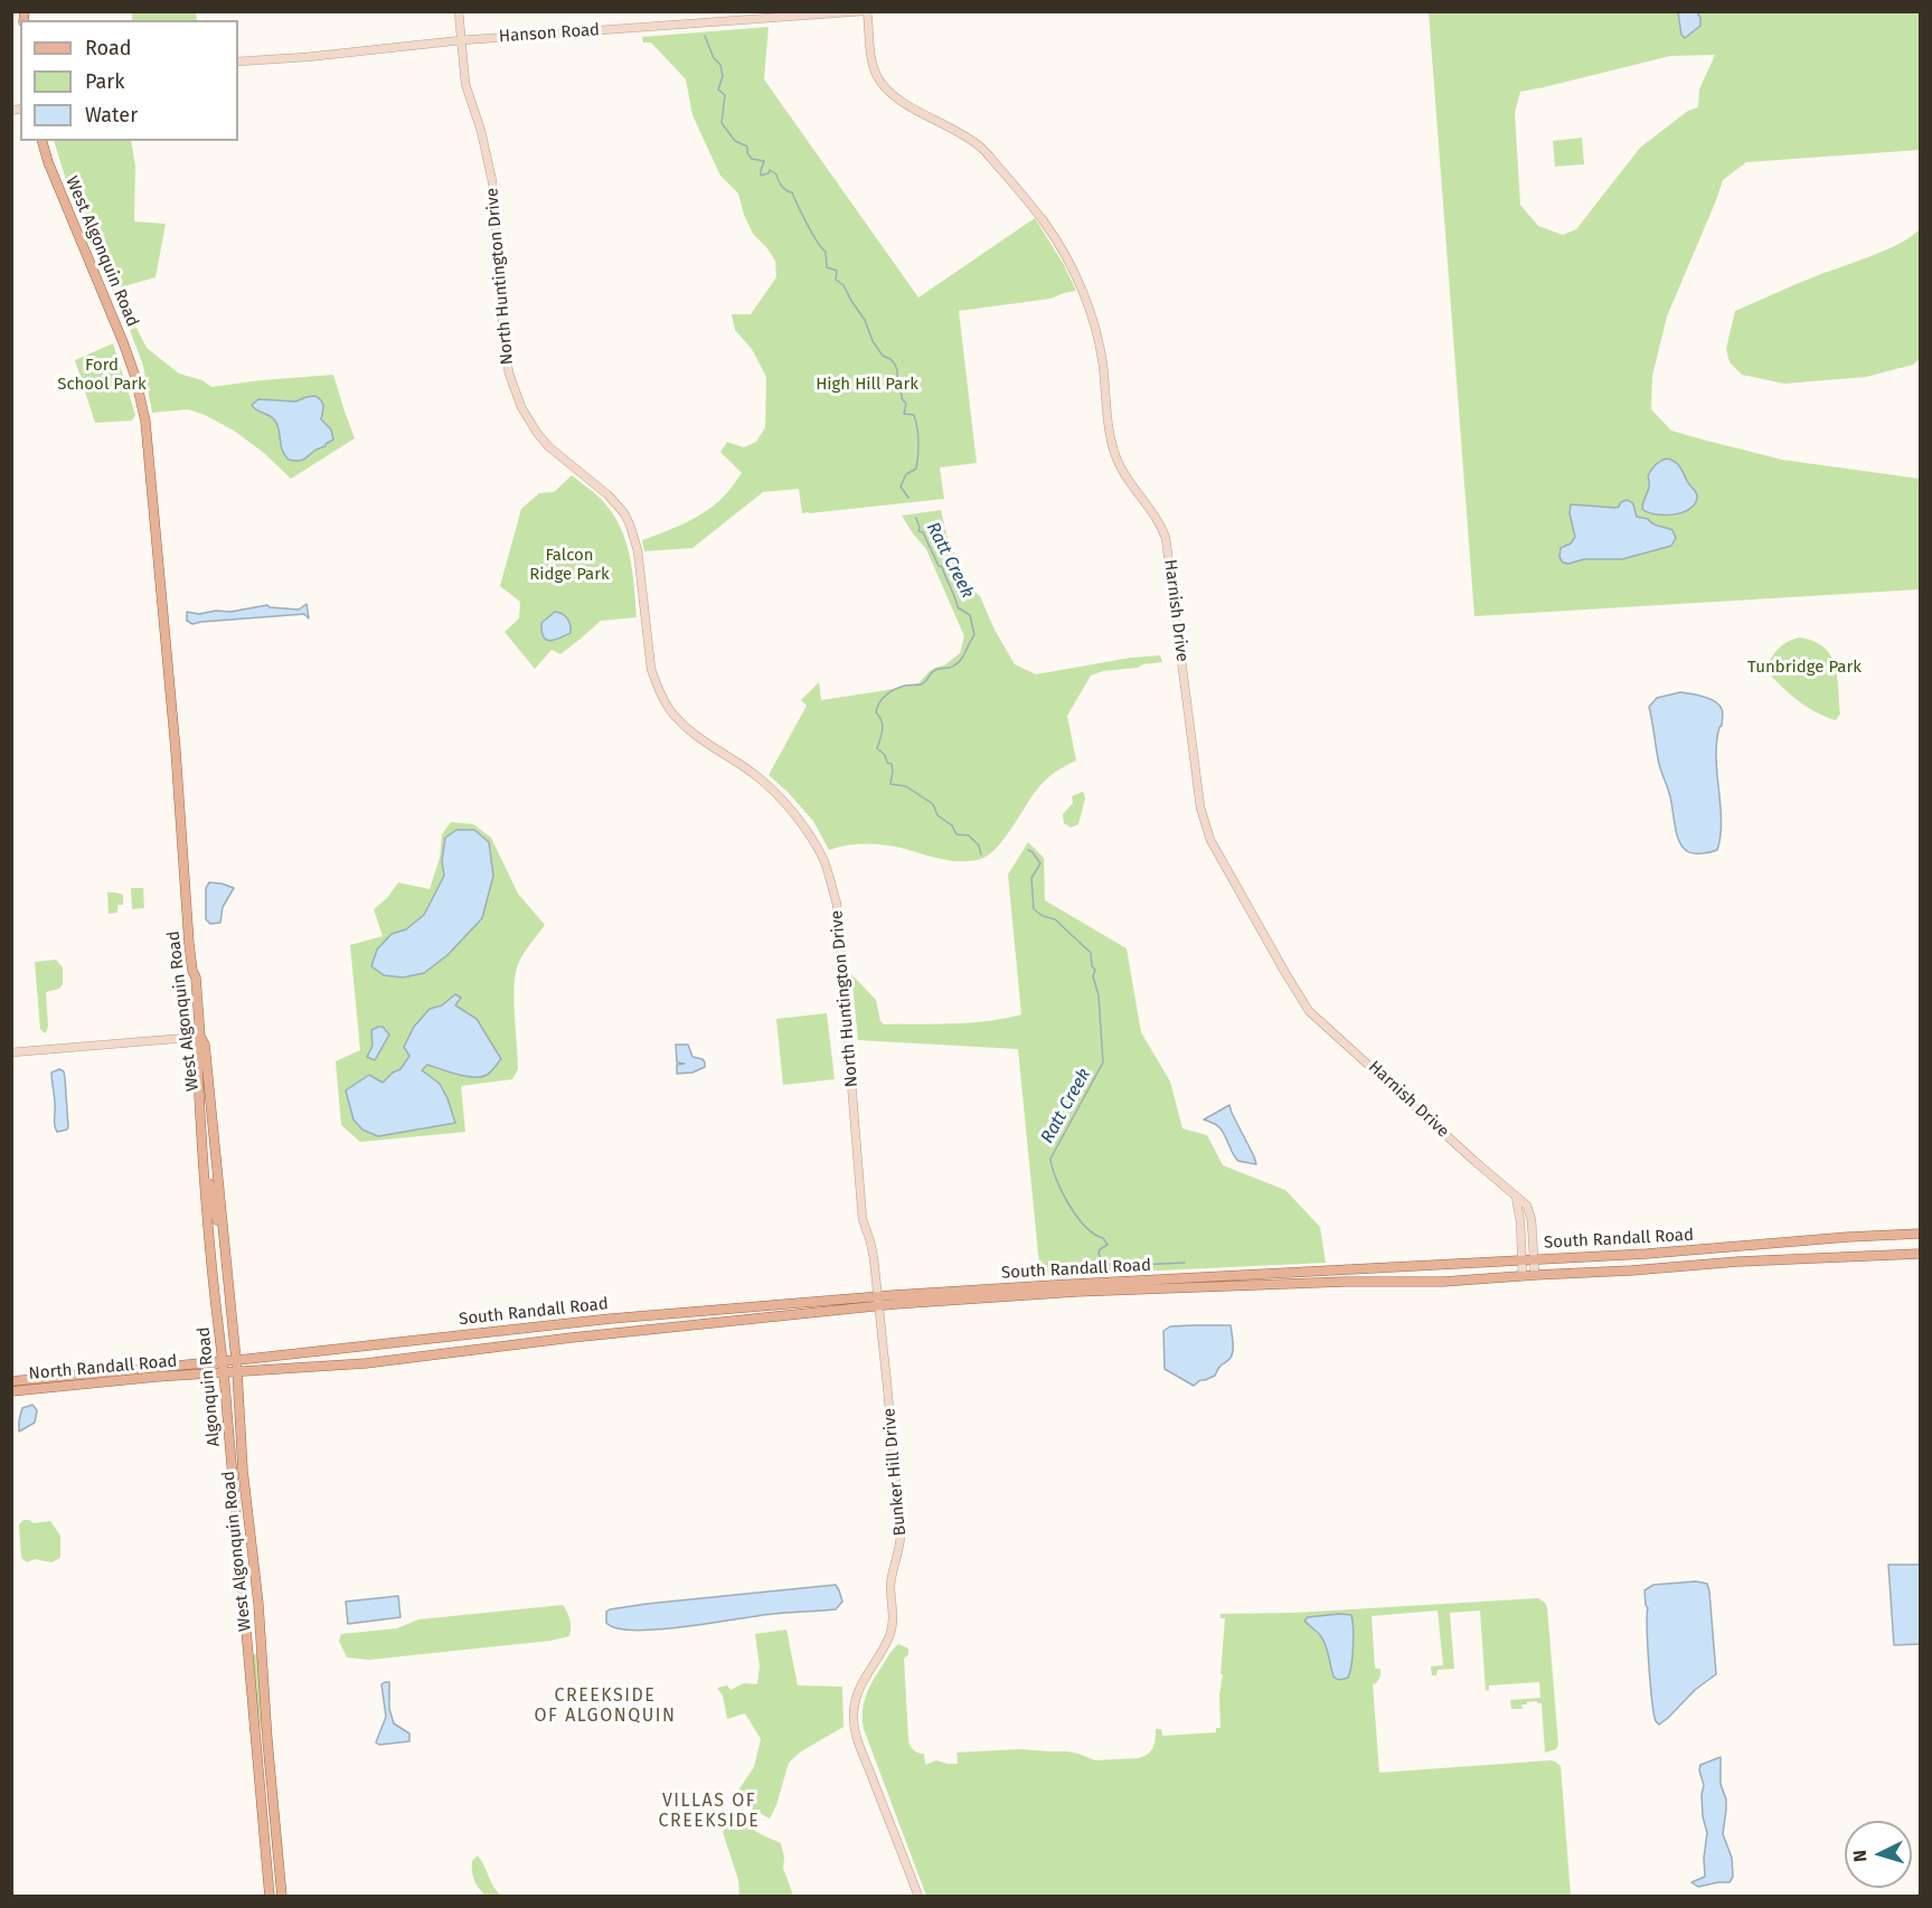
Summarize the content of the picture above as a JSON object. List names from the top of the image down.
{
  "streets": {
    "main road": [
      "West Algonquin Road",
      "South Randall Road",
      "North Randall Road",
      "Algonquin Road"
    ],
    "street": [
      "Hanson Road",
      "North Huntington Drive",
      "Harnish Drive",
      "Bunker Hill Drive"
    ]
  },
  "crossings": [
    ["Hanson Road", "North Huntington Drive"],
    ["Hanson Road", "Harnish Drive"],
    ["West Algonquin Road", "South Randall Road"],
    ["West Algonquin Road", "North Randall Road"],
    ["West Algonquin Road", "Algonquin Road"],
    ["North Huntington Drive", "South Randall Road"],
    ["North Huntington Drive", "Bunker Hill Drive"],
    ["Harnish Drive", "South Randall Road"],
    ["South Randall Road", "North Randall Road"],
    ["South Randall Road", "Bunker Hill Drive"],
    ["North Randall Road", "Algonquin Road"]
  ],
  "districts": ["CREEKSIDE OF ALGONQUIN", "VILLAS OF CREEKSIDE"],
  "water": ["Ratt Creek"],
  "parks": [
    "Ford School Park",
    "High Hill Park",
    "Falcon Ridge Park",
    "Tunbridge Park"
  ],
  "legend": ["Road", "Park", "Water"],
  "north": "left"
}
